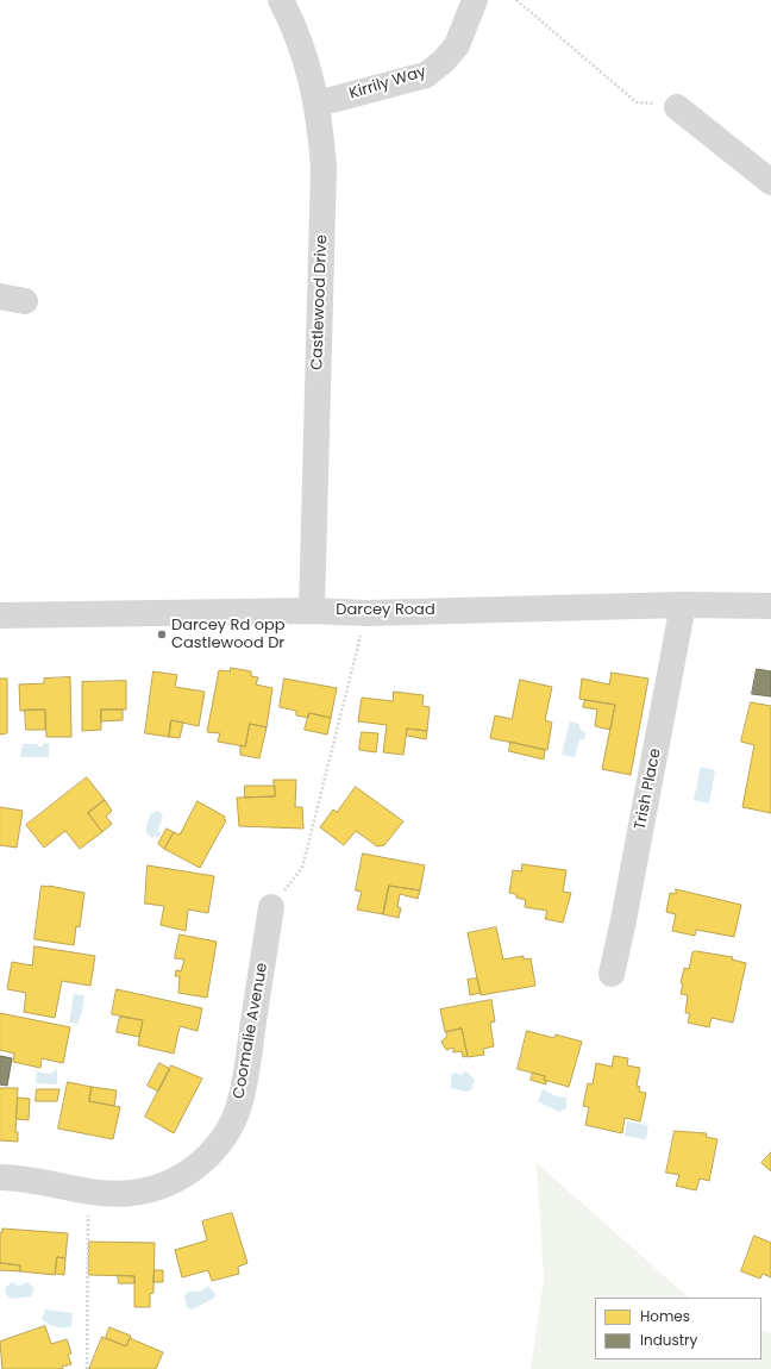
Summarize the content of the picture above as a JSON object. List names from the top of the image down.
{
  "streets": {
    "street": [
      "Kirrily Way",
      "Castlewood Drive",
      "Darcey Road",
      "Trish Place",
      "Coomalie Avenue"
    ]
  },
  "crossings": [
    ["Kirrily Way", "Castlewood Drive"],
    ["Castlewood Drive", "Darcey Road"],
    ["Darcey Road", "Trish Place"]
  ],
  "places": ["Darcey Rd opp Castlewood Dr"],
  "legend": ["Homes", "Industry"]
}
